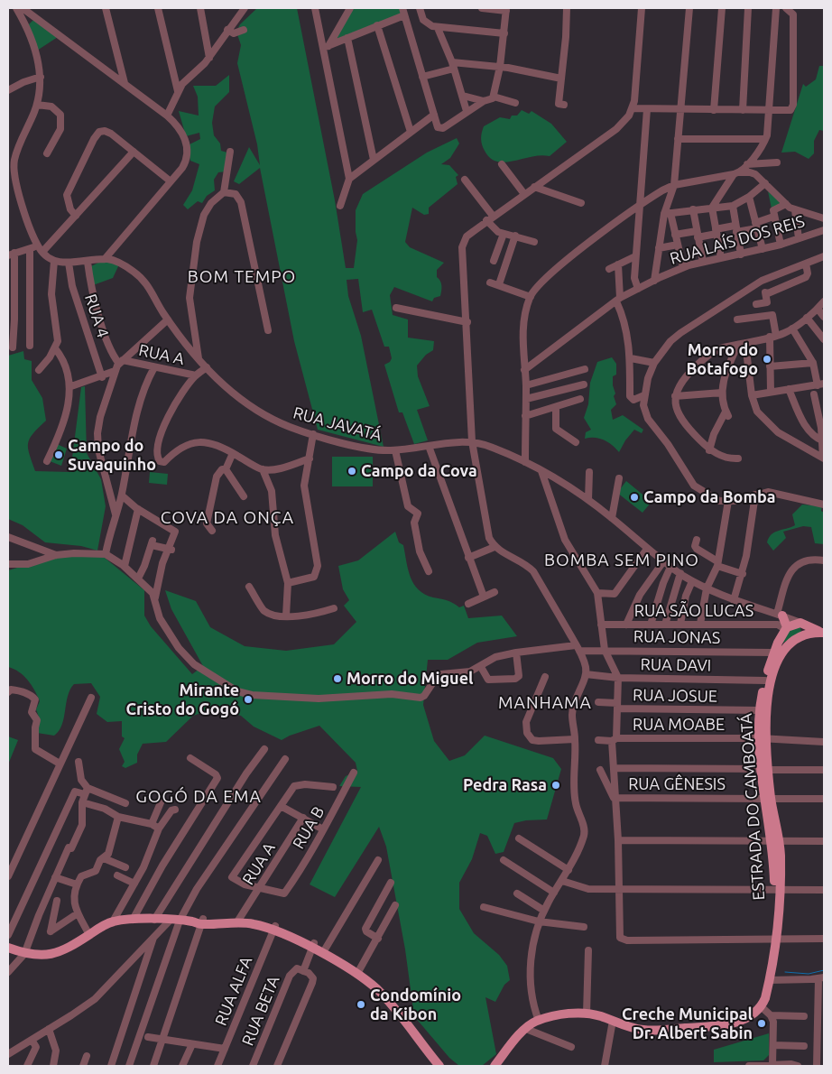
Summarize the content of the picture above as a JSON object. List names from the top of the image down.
{
  "streets": {
    "main road": ["ESTRADA DO CAMBOATÁ"],
    "street": [
      "RUA LAÍS DOS REIS",
      "RUA 4",
      "RUA A",
      "RUA JAVATÁ",
      "RUA SÃO LUCAS",
      "RUA JONAS",
      "RUA DAVI",
      "RUA JOSUE",
      "RUA MOABE",
      "RUA GÊNESIS",
      "RUA B",
      "RUA ALFA",
      "RUA BETA"
    ]
  },
  "crossings": [
    ["RUA 4", "RUA JAVATÁ"],
    ["RUA A", "RUA B"],
    ["RUA SÃO LUCAS", "ESTRADA DO CAMBOATÁ"],
    ["RUA JONAS", "ESTRADA DO CAMBOATÁ"],
    ["RUA DAVI", "ESTRADA DO CAMBOATÁ"],
    ["RUA JOSUE", "ESTRADA DO CAMBOATÁ"],
    ["RUA MOABE", "ESTRADA DO CAMBOATÁ"],
    ["RUA GÊNESIS", "ESTRADA DO CAMBOATÁ"]
  ],
  "districts": [
    "BOM TEMPO",
    "COVA DA ONÇA",
    "BOMBA SEM PINO",
    "MANHAMA",
    "GOGÓ DA EMA"
  ],
  "places": [
    "Morro do Botafogo",
    "Campo do Suvaquinho",
    "Campo da Cova",
    "Campo da Bomba",
    "Morro do Miguel",
    "Mirante Cristo do Gogó",
    "Pedra Rasa",
    "Condomínio da Kibon",
    "Creche Municipal Dr. Albert Sabin"
  ]
}
